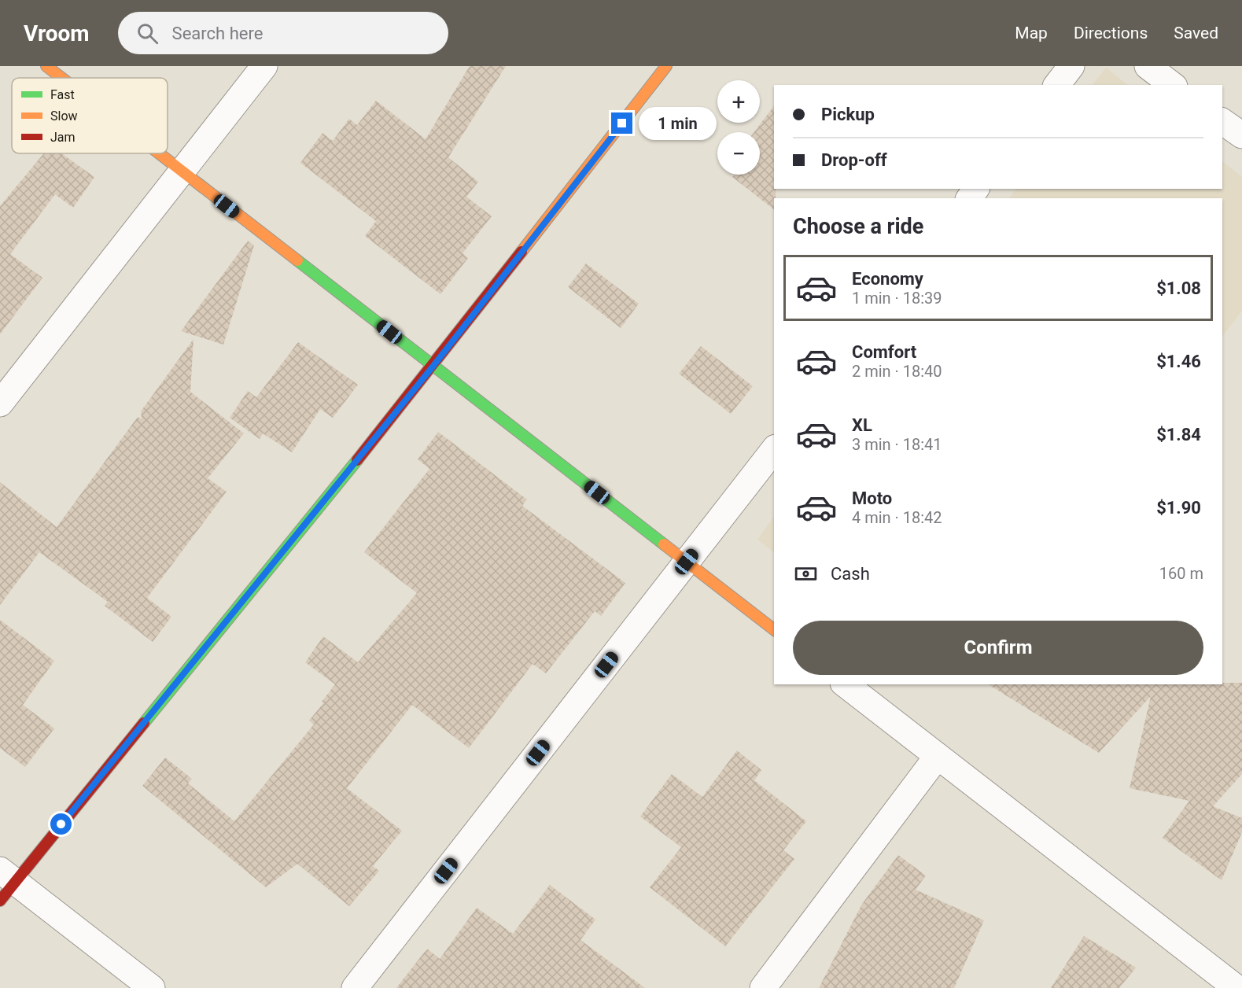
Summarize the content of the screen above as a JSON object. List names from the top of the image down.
{
  "legend": ["Fast", "Slow", "Jam"],
  "page": {
    "header": "Vroom",
    "search": "Search here",
    "nav": ["Map", "Directions", "Saved"],
    "map_buttons": ["+", "−"],
    "banner": ["Pickup", "Drop-off"],
    "bubble": "1 min",
    "heading": "Choose a ride",
    "list": [
      {
        "name": "Economy",
        "note": "1 min · 18:39",
        "value": "$1.08"
      },
      {
        "name": "Comfort",
        "note": "2 min · 18:40",
        "value": "$1.46"
      },
      {
        "name": "XL",
        "note": "3 min · 18:41",
        "value": "$1.84"
      },
      {
        "name": "Moto",
        "note": "4 min · 18:42",
        "value": "$1.90"
      }
    ],
    "pay": ["Cash", "160 m"],
    "buttons": "Confirm"
  }
}
